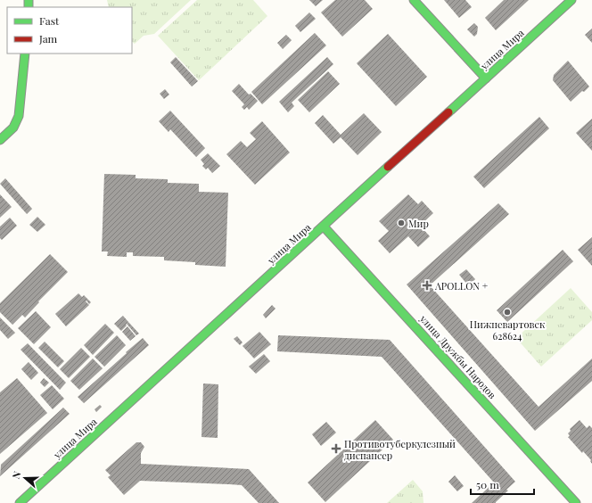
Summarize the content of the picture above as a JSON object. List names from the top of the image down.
{
  "streets": {
    "main road": ["улица Мира", "улица Дружбы Народов"]
  },
  "crossings": [
    ["улица Мира", "улица Дружбы Народов"]
  ],
  "places": {
    "other": ["Мир", "Нижневартовск 628624"],
    "health": ["APOLLON +", "Противотуберкулезный диспансер"]
  },
  "legend": ["Fast", "Jam"],
  "scale_bar": "50 m",
  "north": "left"
}
